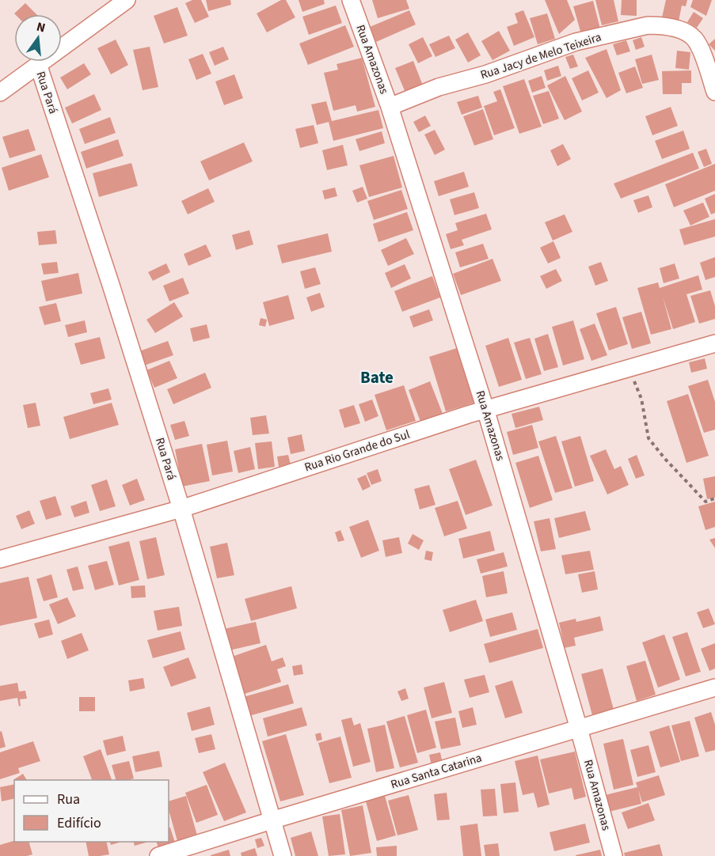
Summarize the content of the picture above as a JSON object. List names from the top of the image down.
{
  "streets": {
    "street": [
      "Rua Jacy de Melo Teixeira",
      "Rua Amazonas",
      "Rua Pará",
      "Rua Rio Grande do Sul",
      "Rua Santa Catarina"
    ]
  },
  "crossings": [
    ["Rua Jacy de Melo Teixeira", "Rua Amazonas"],
    ["Rua Amazonas", "Rua Rio Grande do Sul"],
    ["Rua Amazonas", "Rua Santa Catarina"],
    ["Rua Pará", "Rua Rio Grande do Sul"],
    ["Rua Pará", "Rua Santa Catarina"]
  ],
  "districts": ["Bate"],
  "legend": ["Rua", "Edifício"],
  "north": "top"
}
